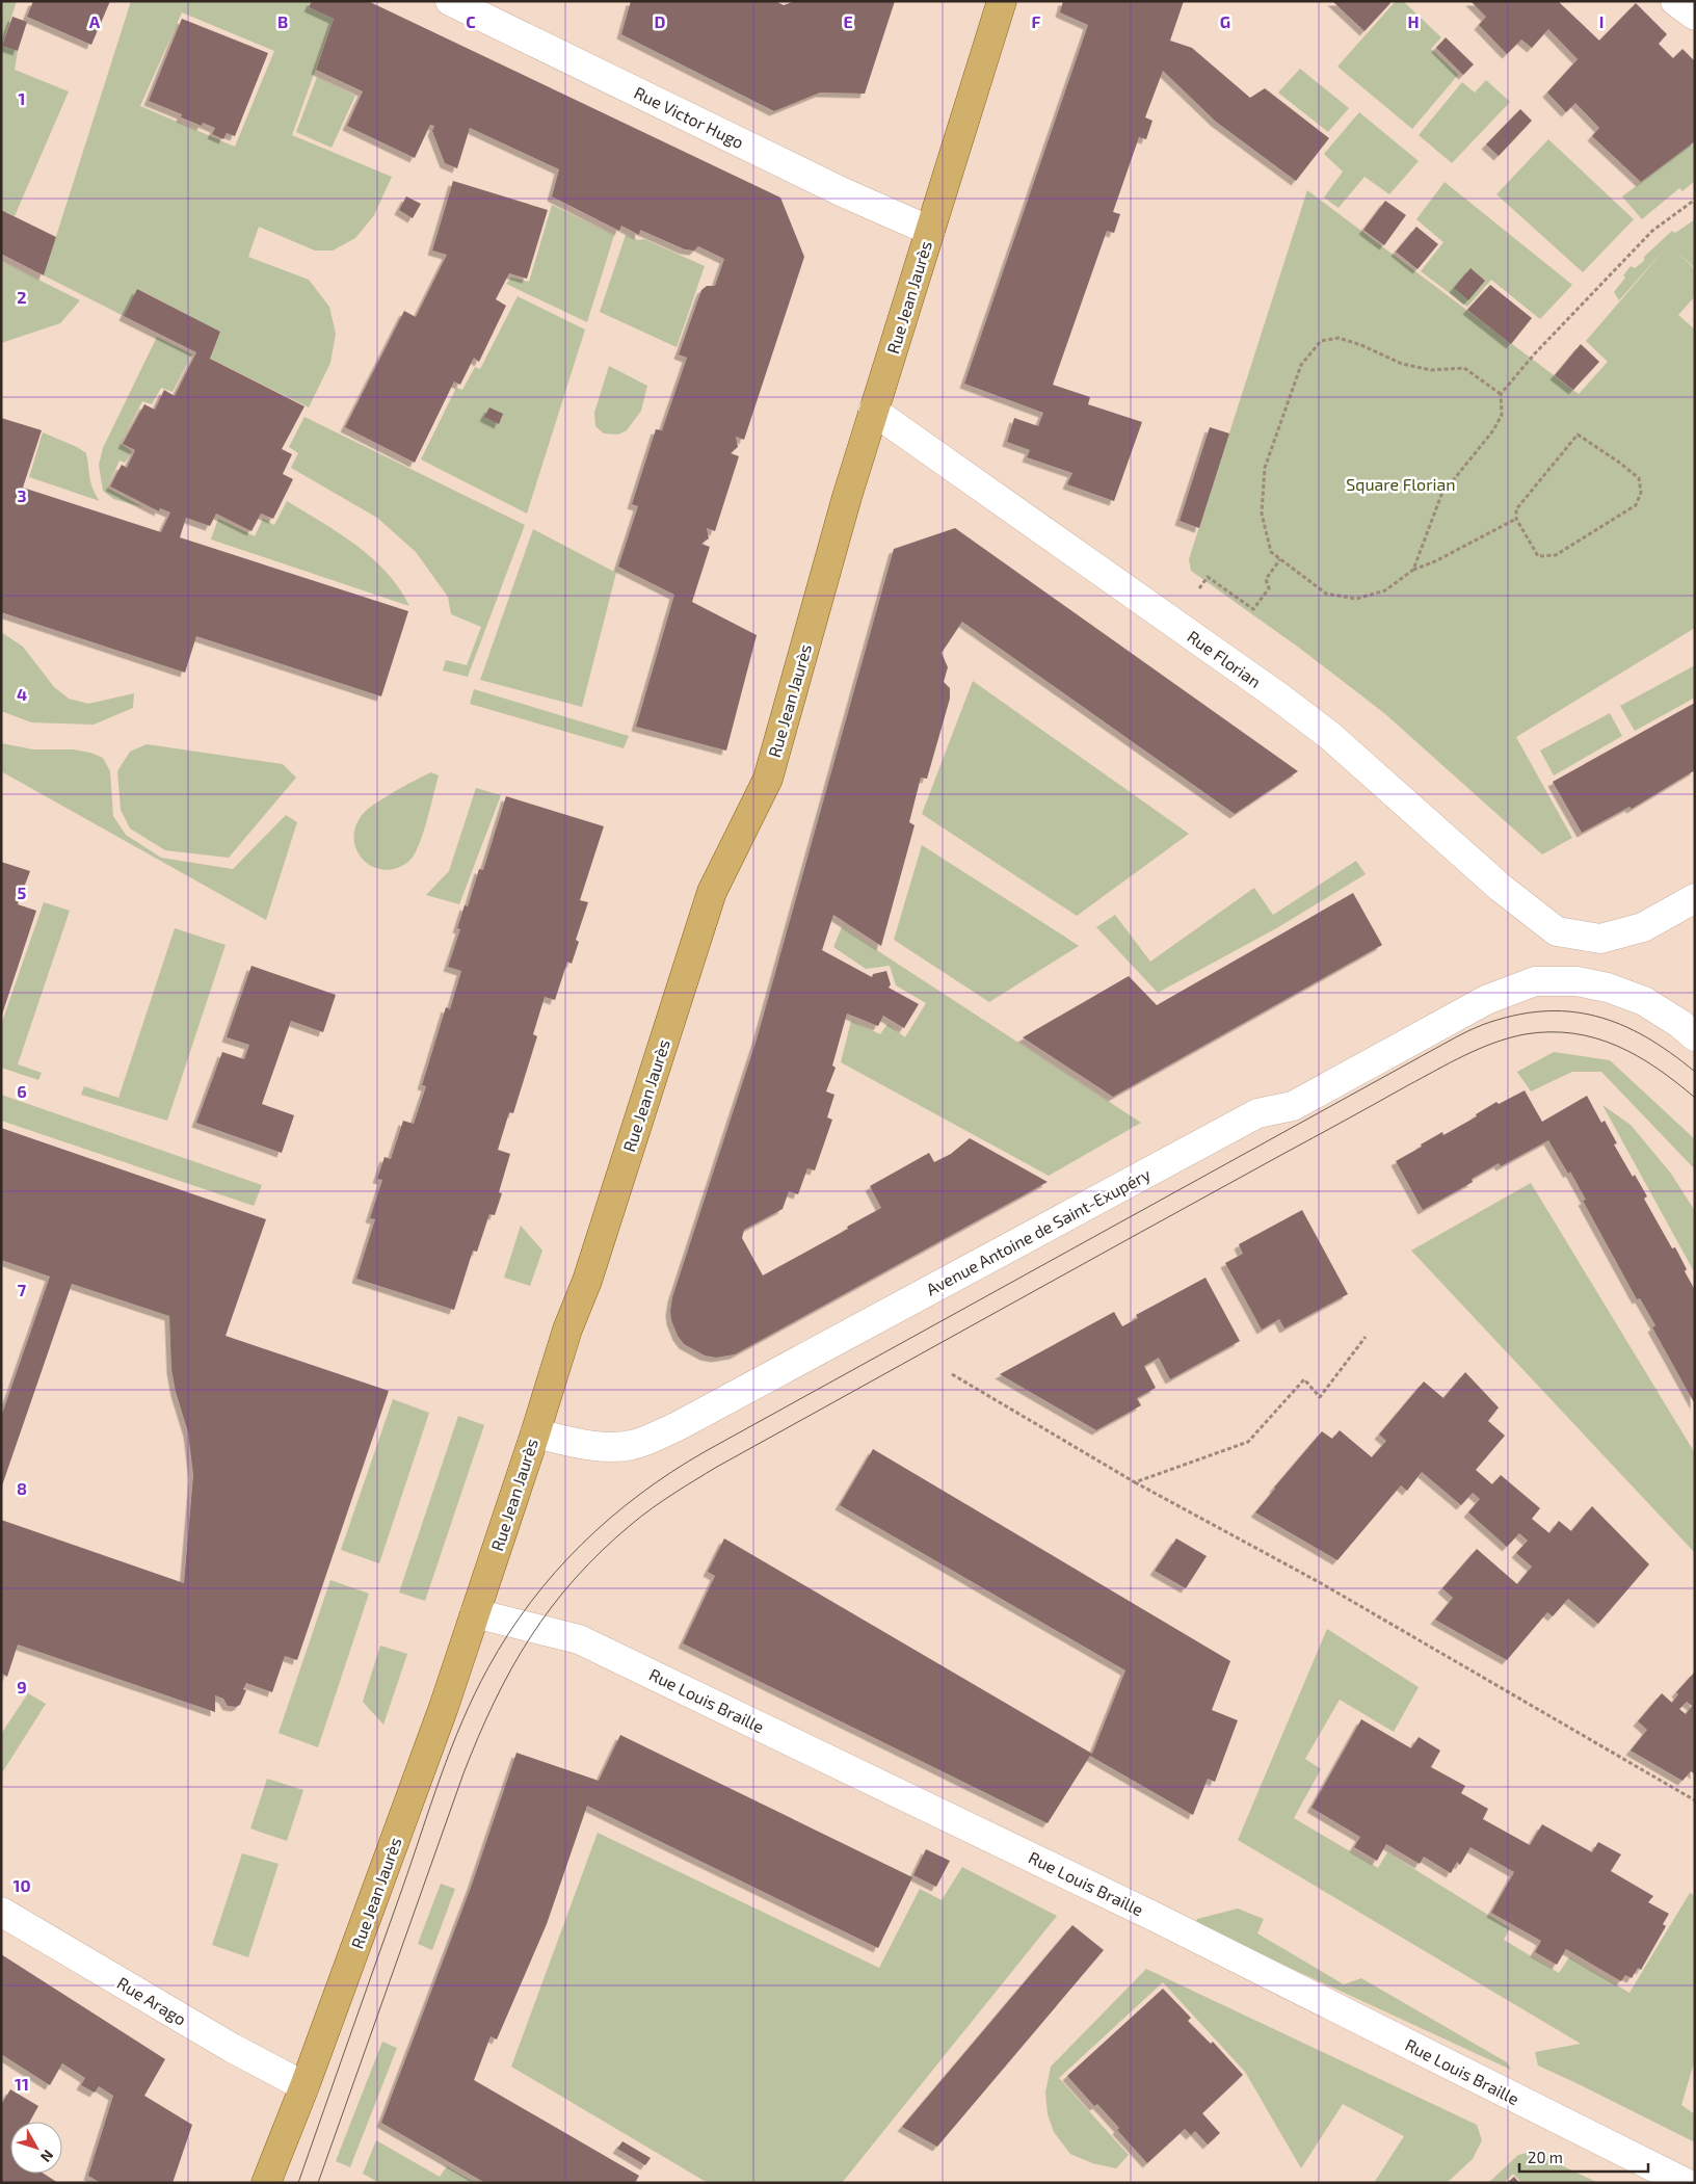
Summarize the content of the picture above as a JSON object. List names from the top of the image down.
{
  "streets": {
    "main road": ["Rue Jean Jaurès"],
    "street": [
      "Rue Victor Hugo",
      "Rue Florian",
      "Avenue Antoine de Saint-Exupéry",
      "Rue Louis Braille",
      "Rue Arago"
    ]
  },
  "crossings": [
    ["Rue Victor Hugo", "Rue Jean Jaurès"],
    ["Rue Jean Jaurès", "Rue Florian"],
    ["Rue Jean Jaurès", "Avenue Antoine de Saint-Exupéry"],
    ["Rue Jean Jaurès", "Rue Louis Braille"],
    ["Rue Jean Jaurès", "Rue Arago"]
  ],
  "parks": ["Square Florian"],
  "scale_bar": "20 m",
  "north": "bottom right",
  "grid": {
    "columns": [
      "A",
      "B",
      "C",
      "D",
      "E",
      "F",
      "G",
      "H",
      "I"
    ],
    "rows": [
      "1",
      "2",
      "3",
      "4",
      "5",
      "6",
      "7",
      "8",
      "9",
      "10",
      "11"
    ]
  }
}
